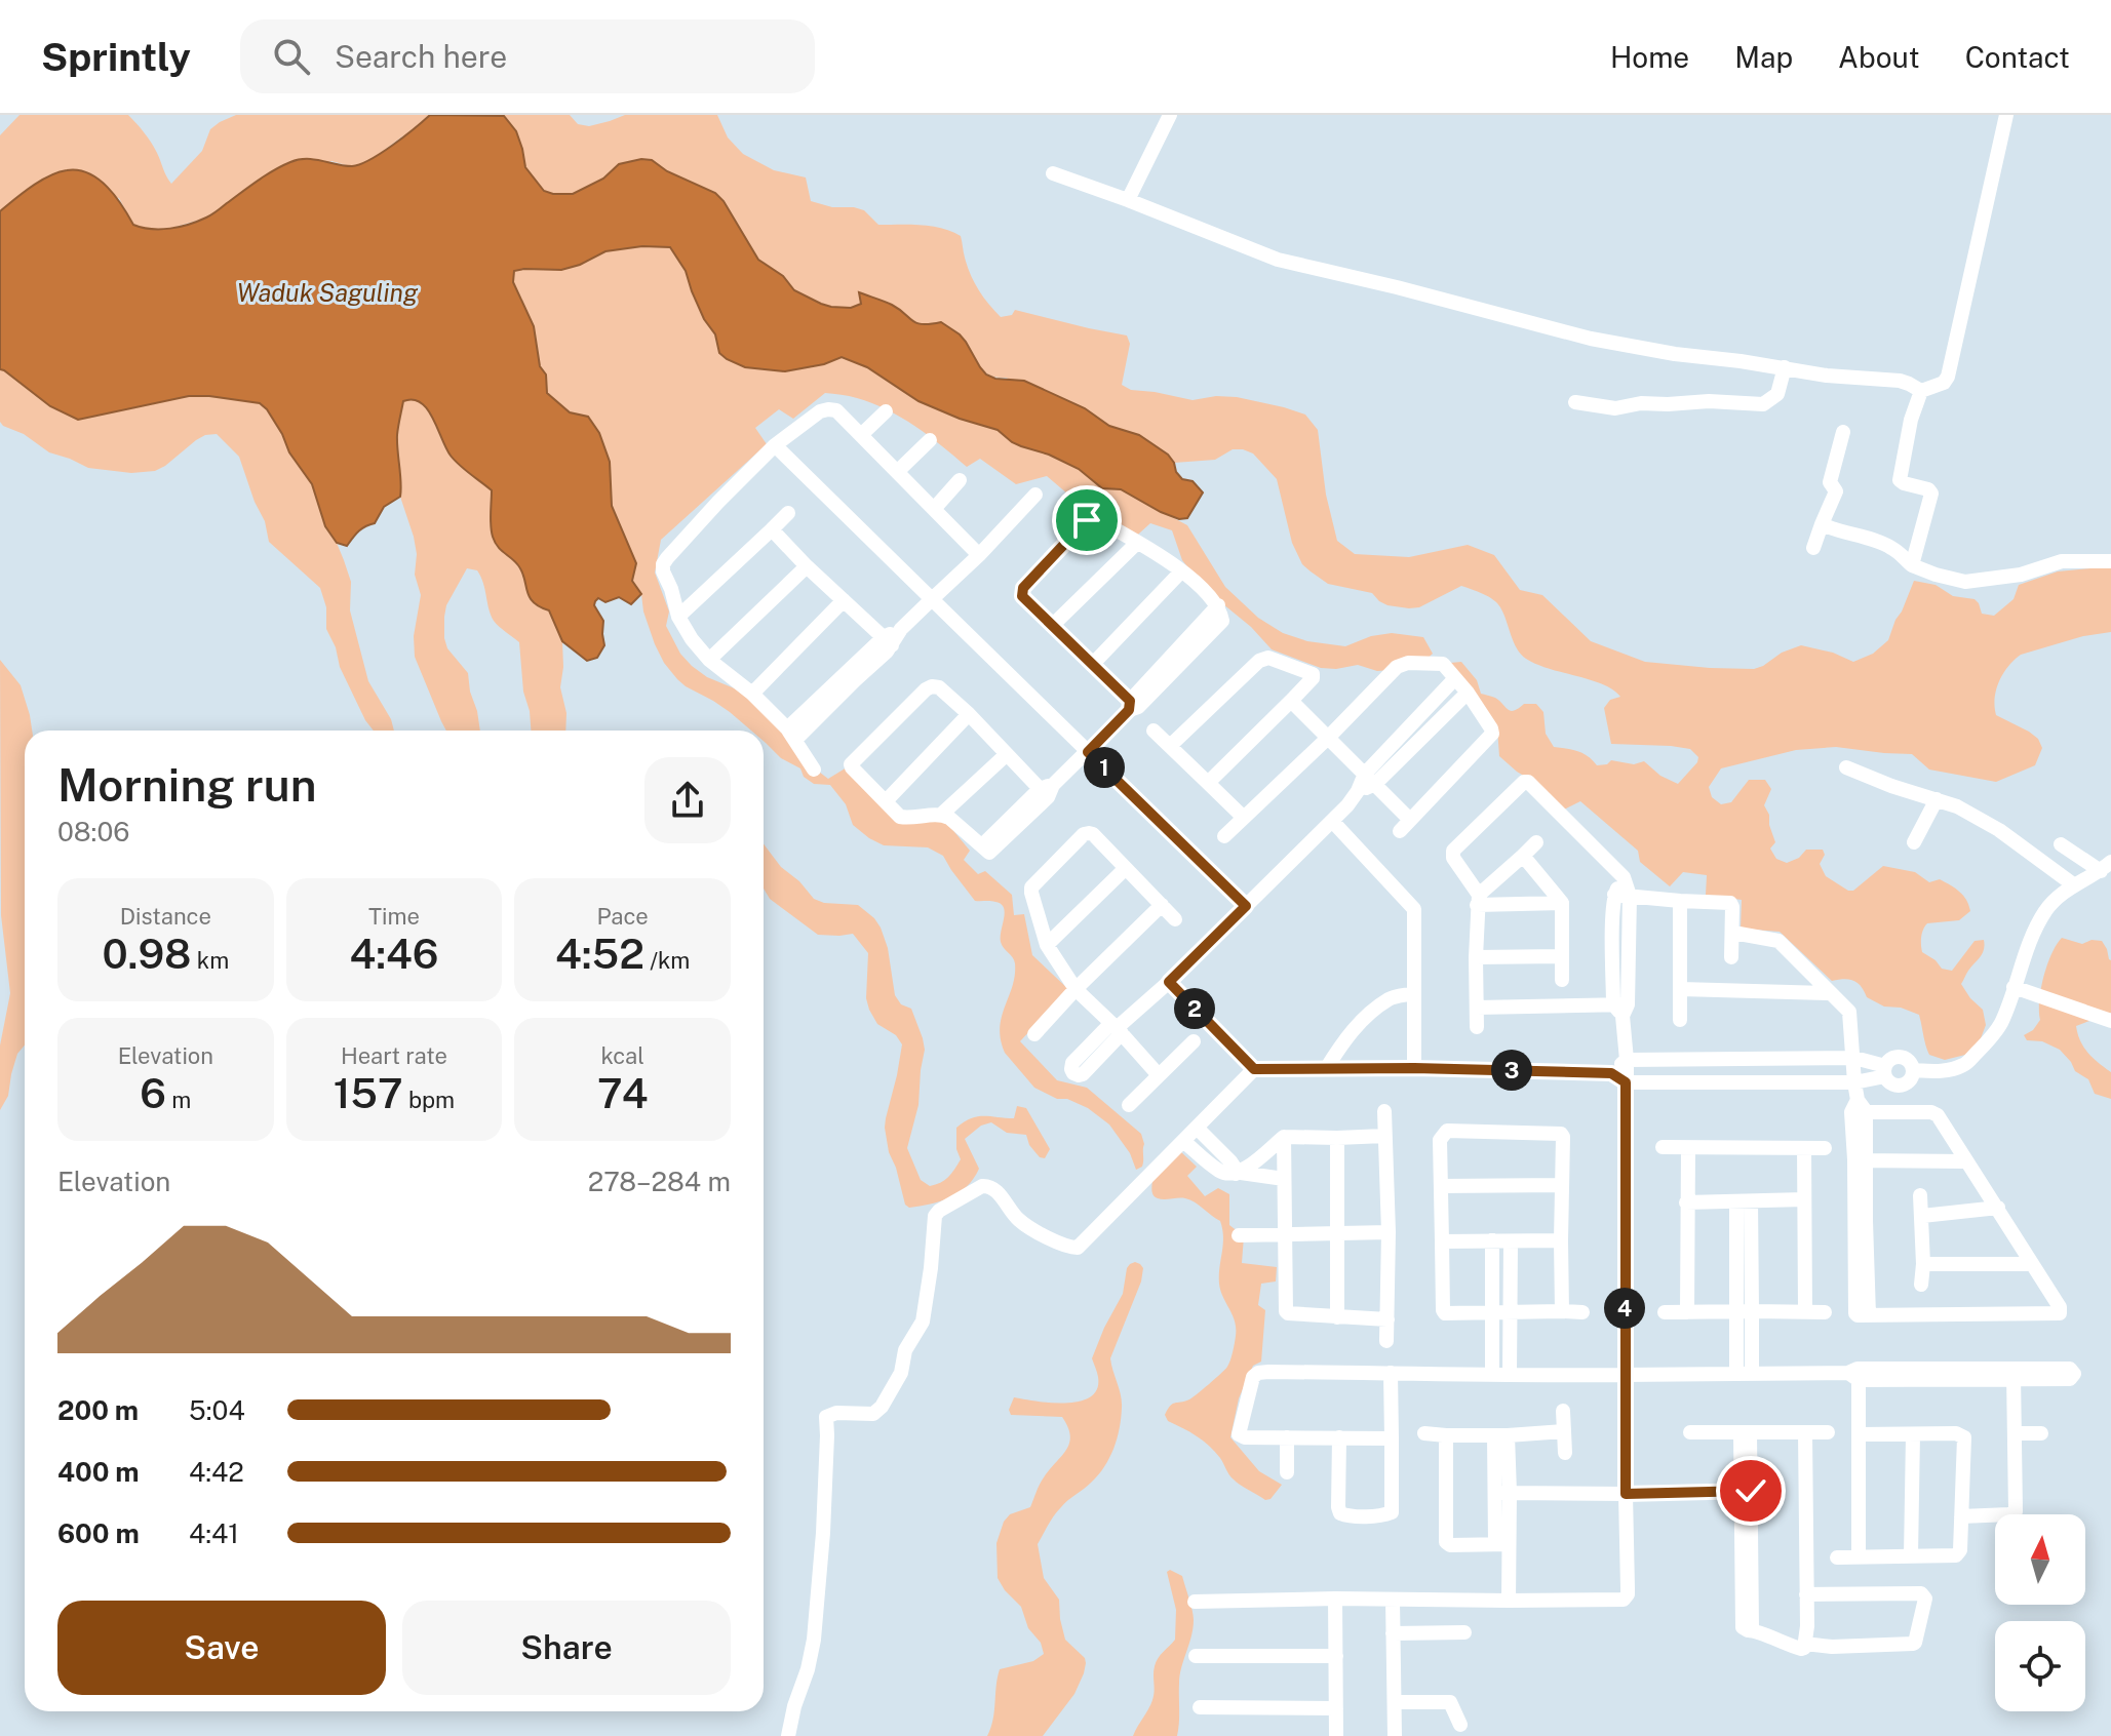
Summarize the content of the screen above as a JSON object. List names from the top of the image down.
{
  "water": ["Waduk Saguling"],
  "north": "top",
  "page": {
    "header": "Sprintly",
    "search": "Search here",
    "nav": [
      "Home",
      "Map",
      "About",
      "Contact"
    ],
    "heading": ["Morning run", "08:06"],
    "pins": [
      "1",
      "2",
      "3",
      "4"
    ],
    "stats": [
      ["Distance", "0.98 km"],
      ["Time", "4:46"],
      ["Pace", "4:52 /km"],
      ["Elevation", "6 m"],
      ["Heart rate", "157 bpm"],
      ["kcal", "74"]
    ],
    "chart": ["Elevation", "278–284 m"],
    "list": [
      {
        "name": "200 m",
        "note": "5:04"
      },
      {
        "name": "400 m",
        "note": "4:42"
      },
      {
        "name": "600 m",
        "note": "4:41"
      }
    ],
    "buttons": ["Save", "Share"]
  }
}
